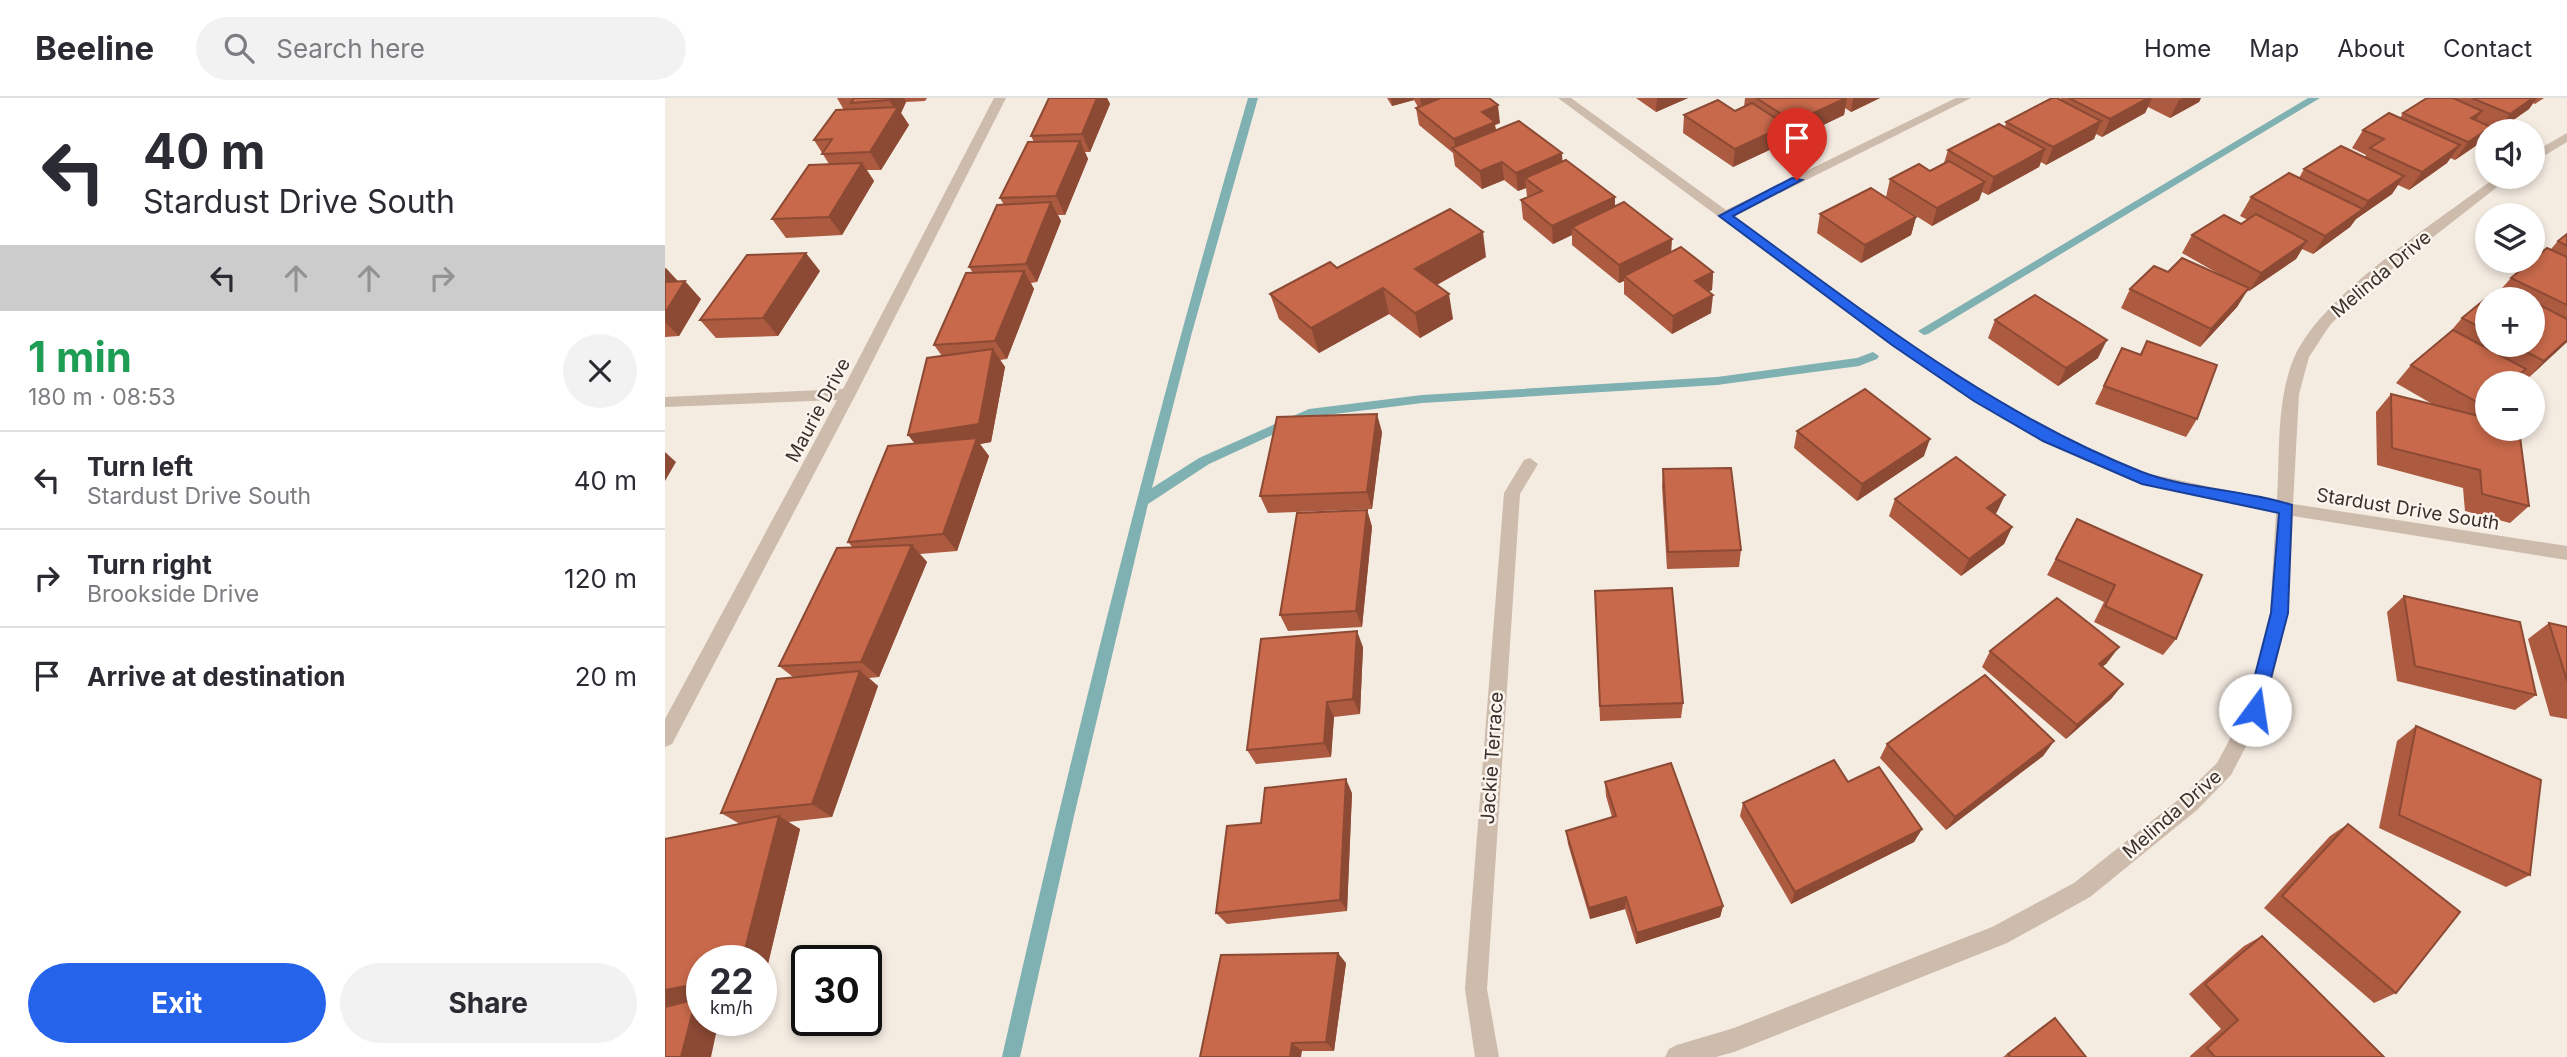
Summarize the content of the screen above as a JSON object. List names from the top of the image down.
{
  "streets": {
    "street": [
      "Melinda Drive",
      "Maurie Drive",
      "Stardust Drive South",
      "Jackie Terrace"
    ]
  },
  "crossings": [
    ["Melinda Drive", "Stardust Drive South"]
  ],
  "page": {
    "header": "Beeline",
    "search": "Search here",
    "nav": [
      "Home",
      "Map",
      "About",
      "Contact"
    ],
    "turn": ["40 m", "Stardust Drive South"],
    "map_buttons": ["+", "−"],
    "heading": ["1 min", "180 m · 08:53"],
    "list": [
      {
        "name": "Turn left",
        "note": "Stardust Drive South",
        "value": "40 m"
      },
      {
        "name": "Turn right",
        "note": "Brookside Drive",
        "value": "120 m"
      },
      {
        "name": "Arrive at destination",
        "value": "20 m"
      }
    ],
    "speed": "22 km/h",
    "limit": "30",
    "buttons": ["Exit", "Share"]
  }
}
